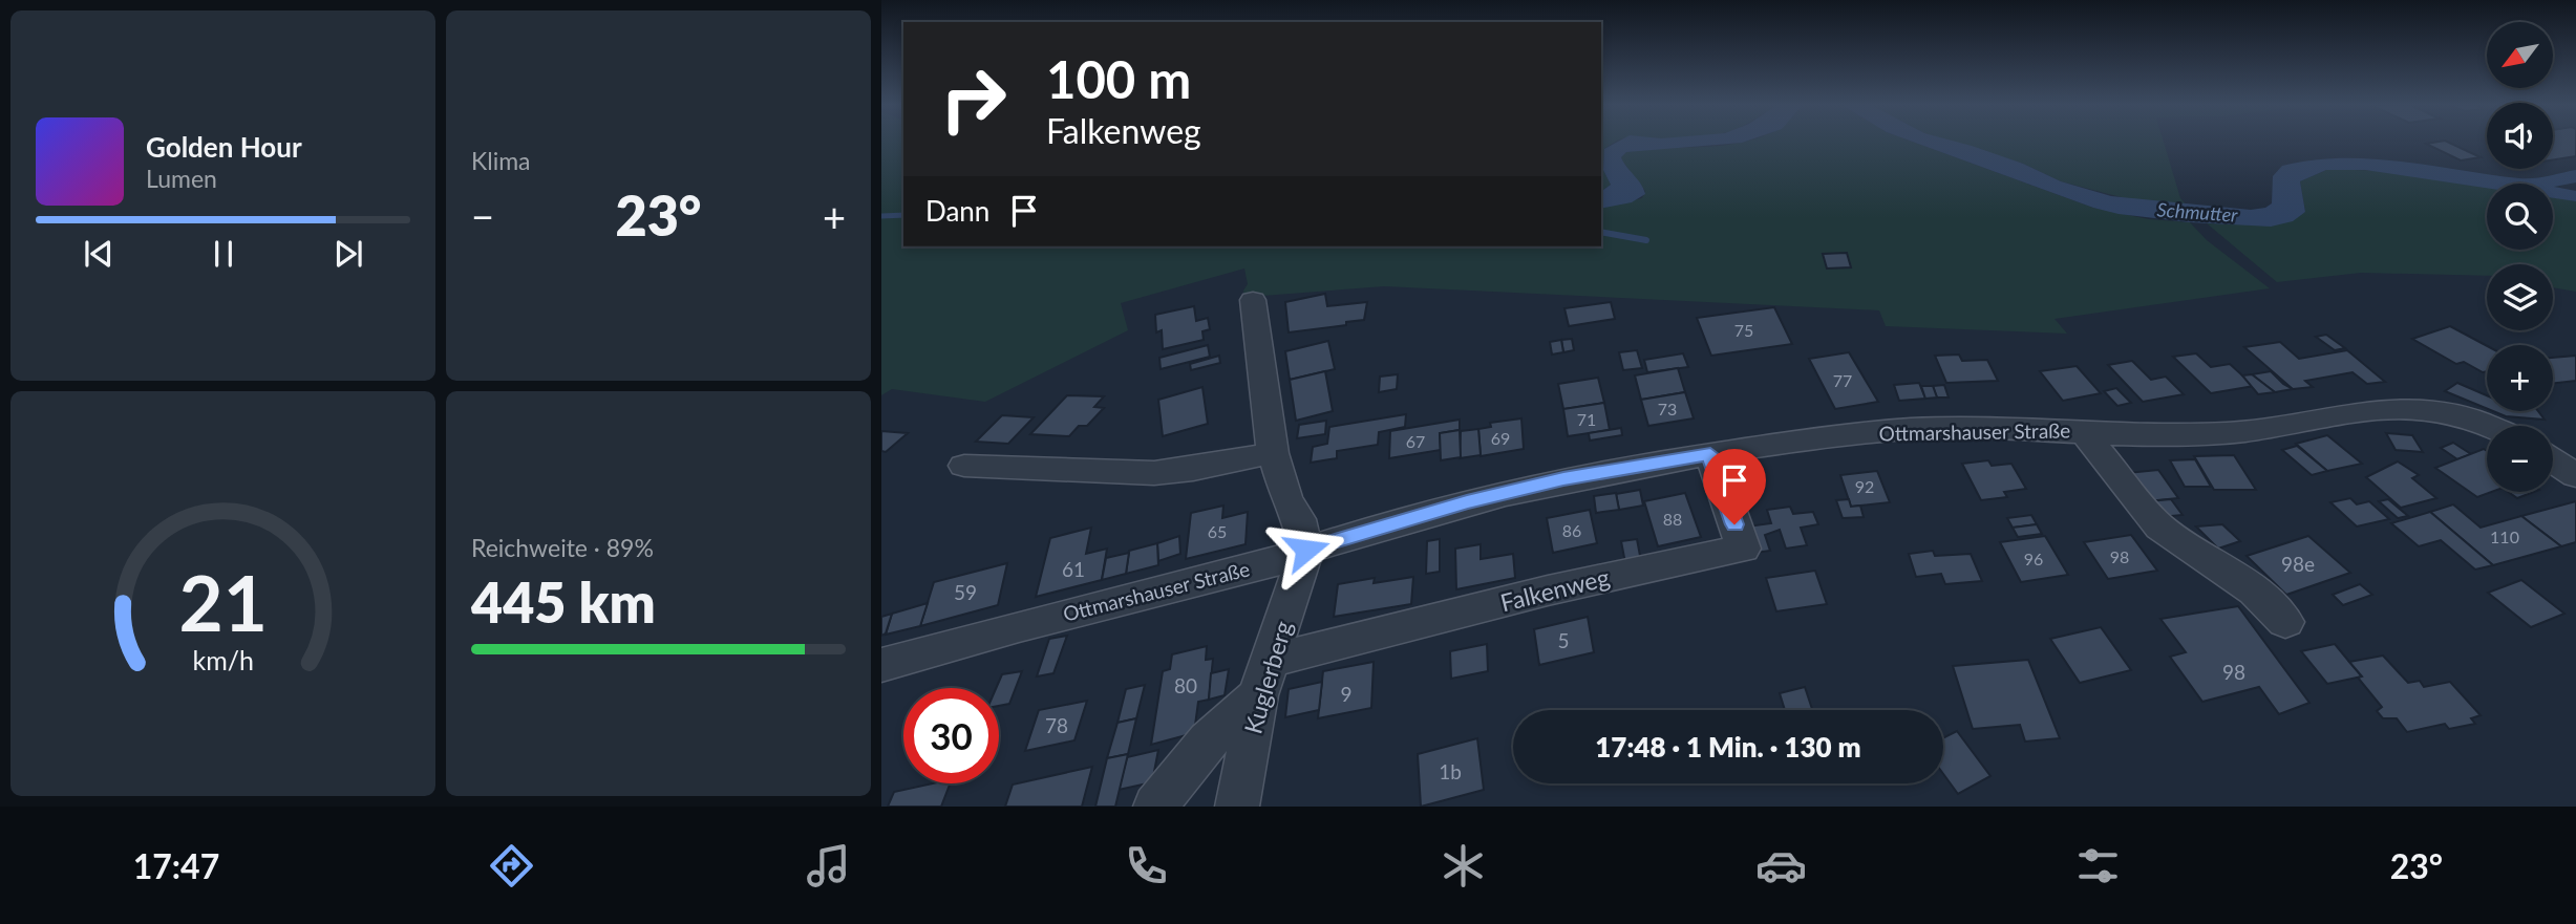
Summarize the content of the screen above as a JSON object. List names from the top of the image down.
{
  "streets": {
    "street": ["Ottmarshauser Straße", "Falkenweg", "Kuglerberg"]
  },
  "crossings": [
    ["Ottmarshauser Straße", "Falkenweg"],
    ["Ottmarshauser Straße", "Kuglerberg"],
    ["Falkenweg", "Kuglerberg"]
  ],
  "water": ["Schmutter"],
  "house_numbers": [
    "75",
    "77",
    "73",
    "71",
    "69",
    "67",
    "92",
    "88",
    "86",
    "65",
    "110",
    "98",
    "96",
    "98e",
    "61",
    "59",
    "5",
    "98",
    "80",
    "9",
    "78",
    "1b"
  ],
  "north": "bottom left",
  "page": {
    "tile": [
      "Klima",
      ["Reichweite · 89%", "445 km"]
    ],
    "map_buttons": ["+", "−"],
    "turn": ["100 m", "Falkenweg"],
    "song": ["Golden Hour", "Lumen"],
    "then": "Dann",
    "heat": ["−", "23°", "+"],
    "limit": "30",
    "trip": "17:48 · 1 Min. · 130 m",
    "tabs": ["17:47", "23°"],
    "gauge": ["21", "km/h"]
  }
}
